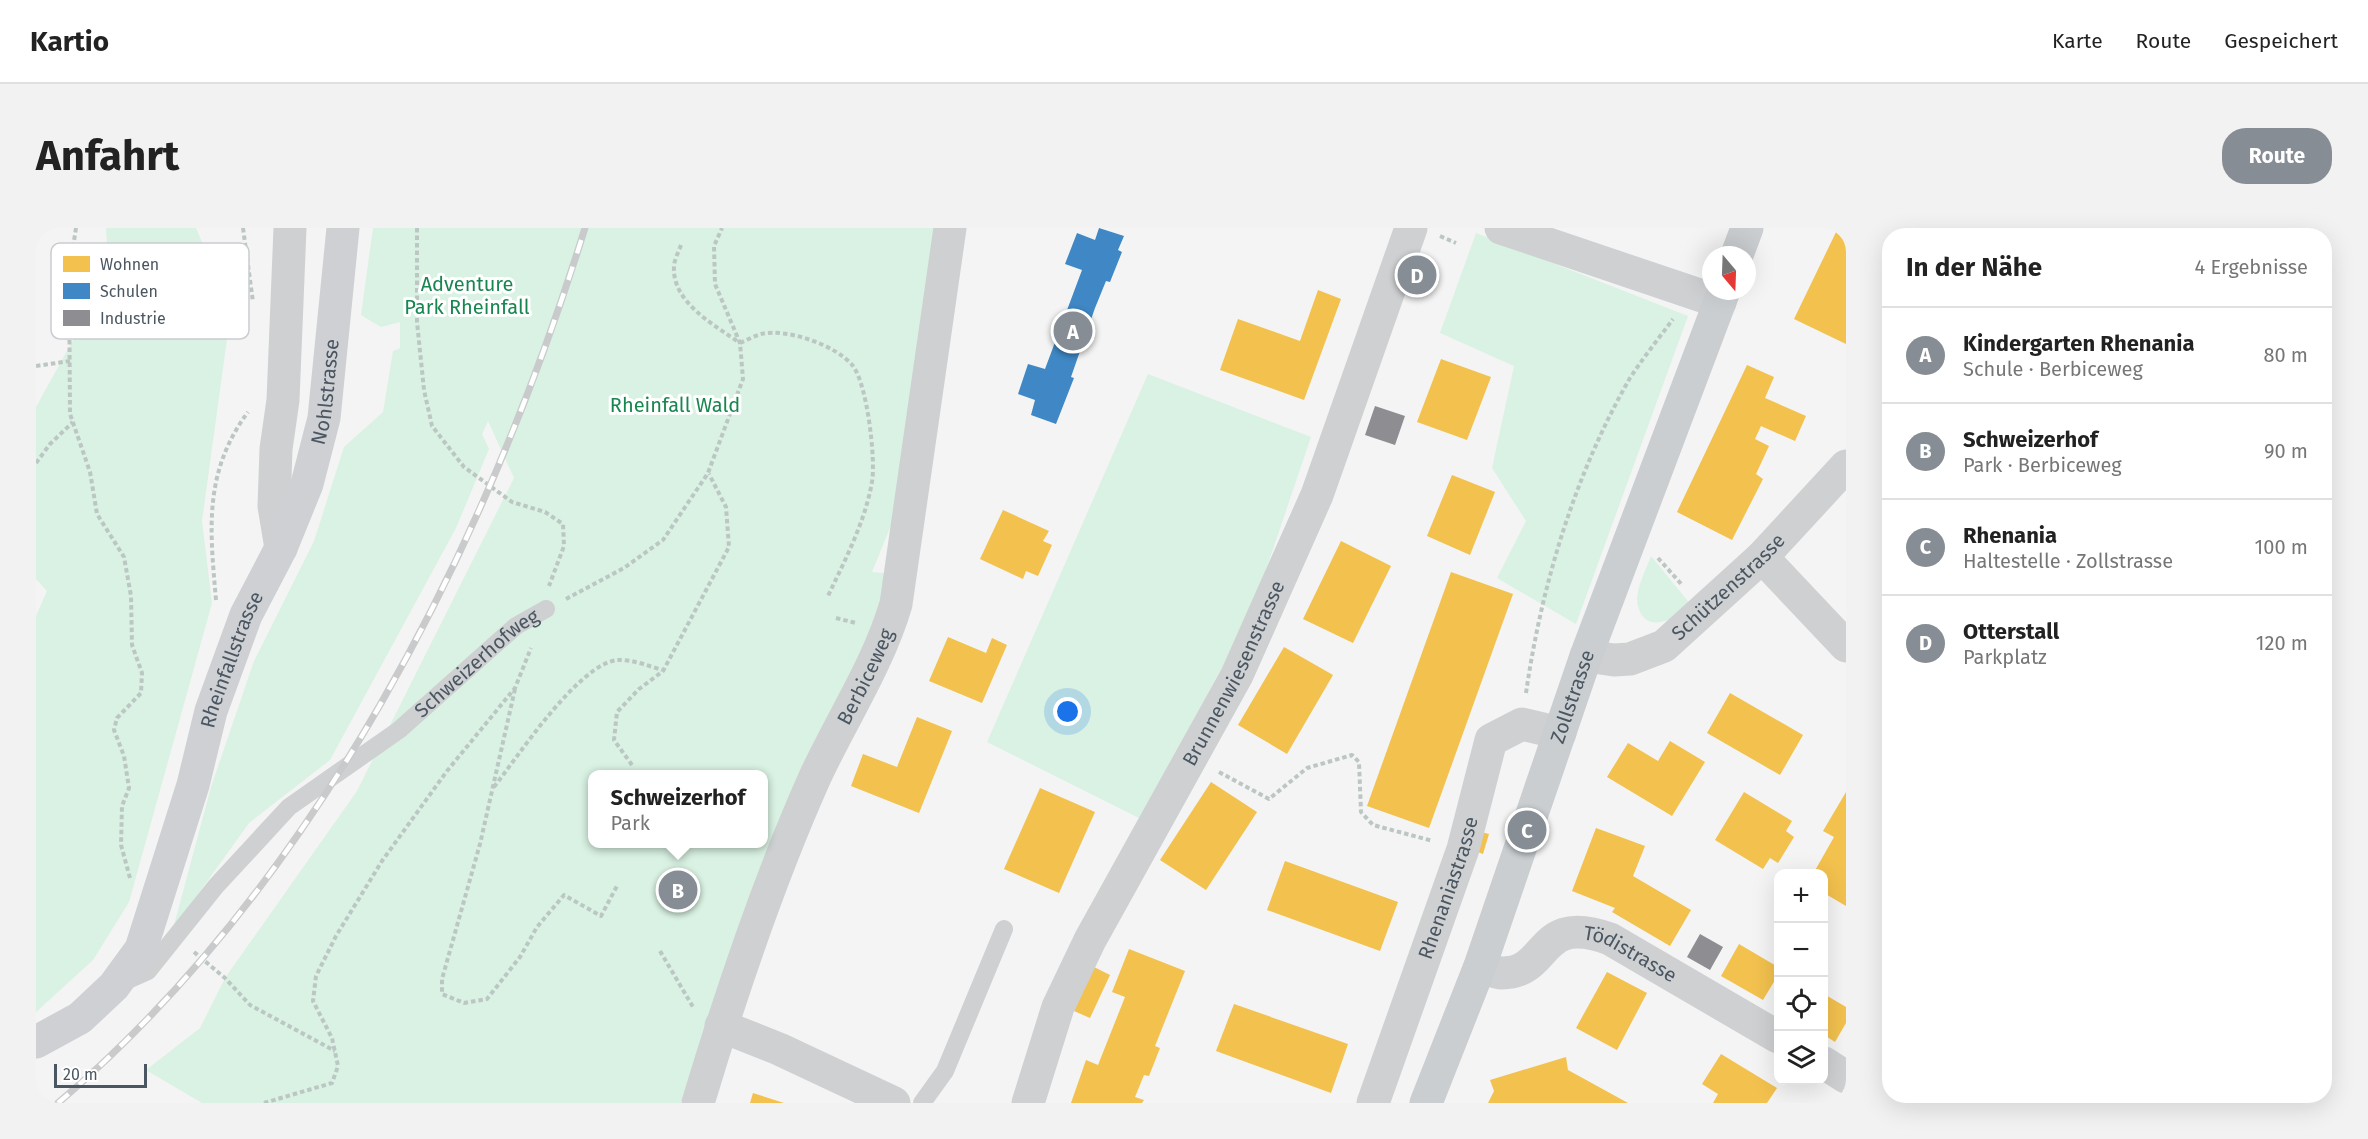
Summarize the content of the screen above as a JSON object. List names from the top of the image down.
{
  "streets": {
    "main road": ["Zollstrasse"],
    "street": [
      "Nohlstrasse",
      "Schützenstrasse",
      "Rheinfallstrasse",
      "Brunnenwiesenstrasse",
      "Berbiceweg",
      "Rhenaniastrasse",
      "Tödistrasse"
    ],
    "lane": ["Schweizerhofweg"]
  },
  "crossings": [
    ["Nohlstrasse", "Rheinfallstrasse"],
    ["Schützenstrasse", "Zollstrasse"],
    ["Rheinfallstrasse", "Schweizerhofweg"],
    ["Zollstrasse", "Tödistrasse"]
  ],
  "parks": ["Adventure Park Rheinfall", "Rheinfall Wald"],
  "legend": ["Wohnen", "Schulen", "Industrie"],
  "scale_bar": "20 m",
  "north": "bottom",
  "page": {
    "header": "Kartio",
    "nav": ["Karte", "Route", "Gespeichert"],
    "buttons": "Route",
    "title": "Anfahrt",
    "heading": ["In der Nähe", "4 Ergebnisse"],
    "pins": [
      "D",
      "A",
      "C",
      "B"
    ],
    "list": [
      {
        "mark": "A",
        "name": "Kindergarten Rhenania",
        "note": "Schule · Berbiceweg",
        "value": "80 m"
      },
      {
        "mark": "B",
        "name": "Schweizerhof",
        "note": "Park · Berbiceweg",
        "value": "90 m"
      },
      {
        "mark": "C",
        "name": "Rhenania",
        "note": "Haltestelle · Zollstrasse",
        "value": "100 m"
      },
      {
        "mark": "D",
        "name": "Otterstall",
        "note": "Parkplatz",
        "value": "120 m"
      }
    ],
    "popup": ["Schweizerhof", "Park"],
    "map_buttons": ["+", "−"],
    "scale": "20 m"
  }
}
